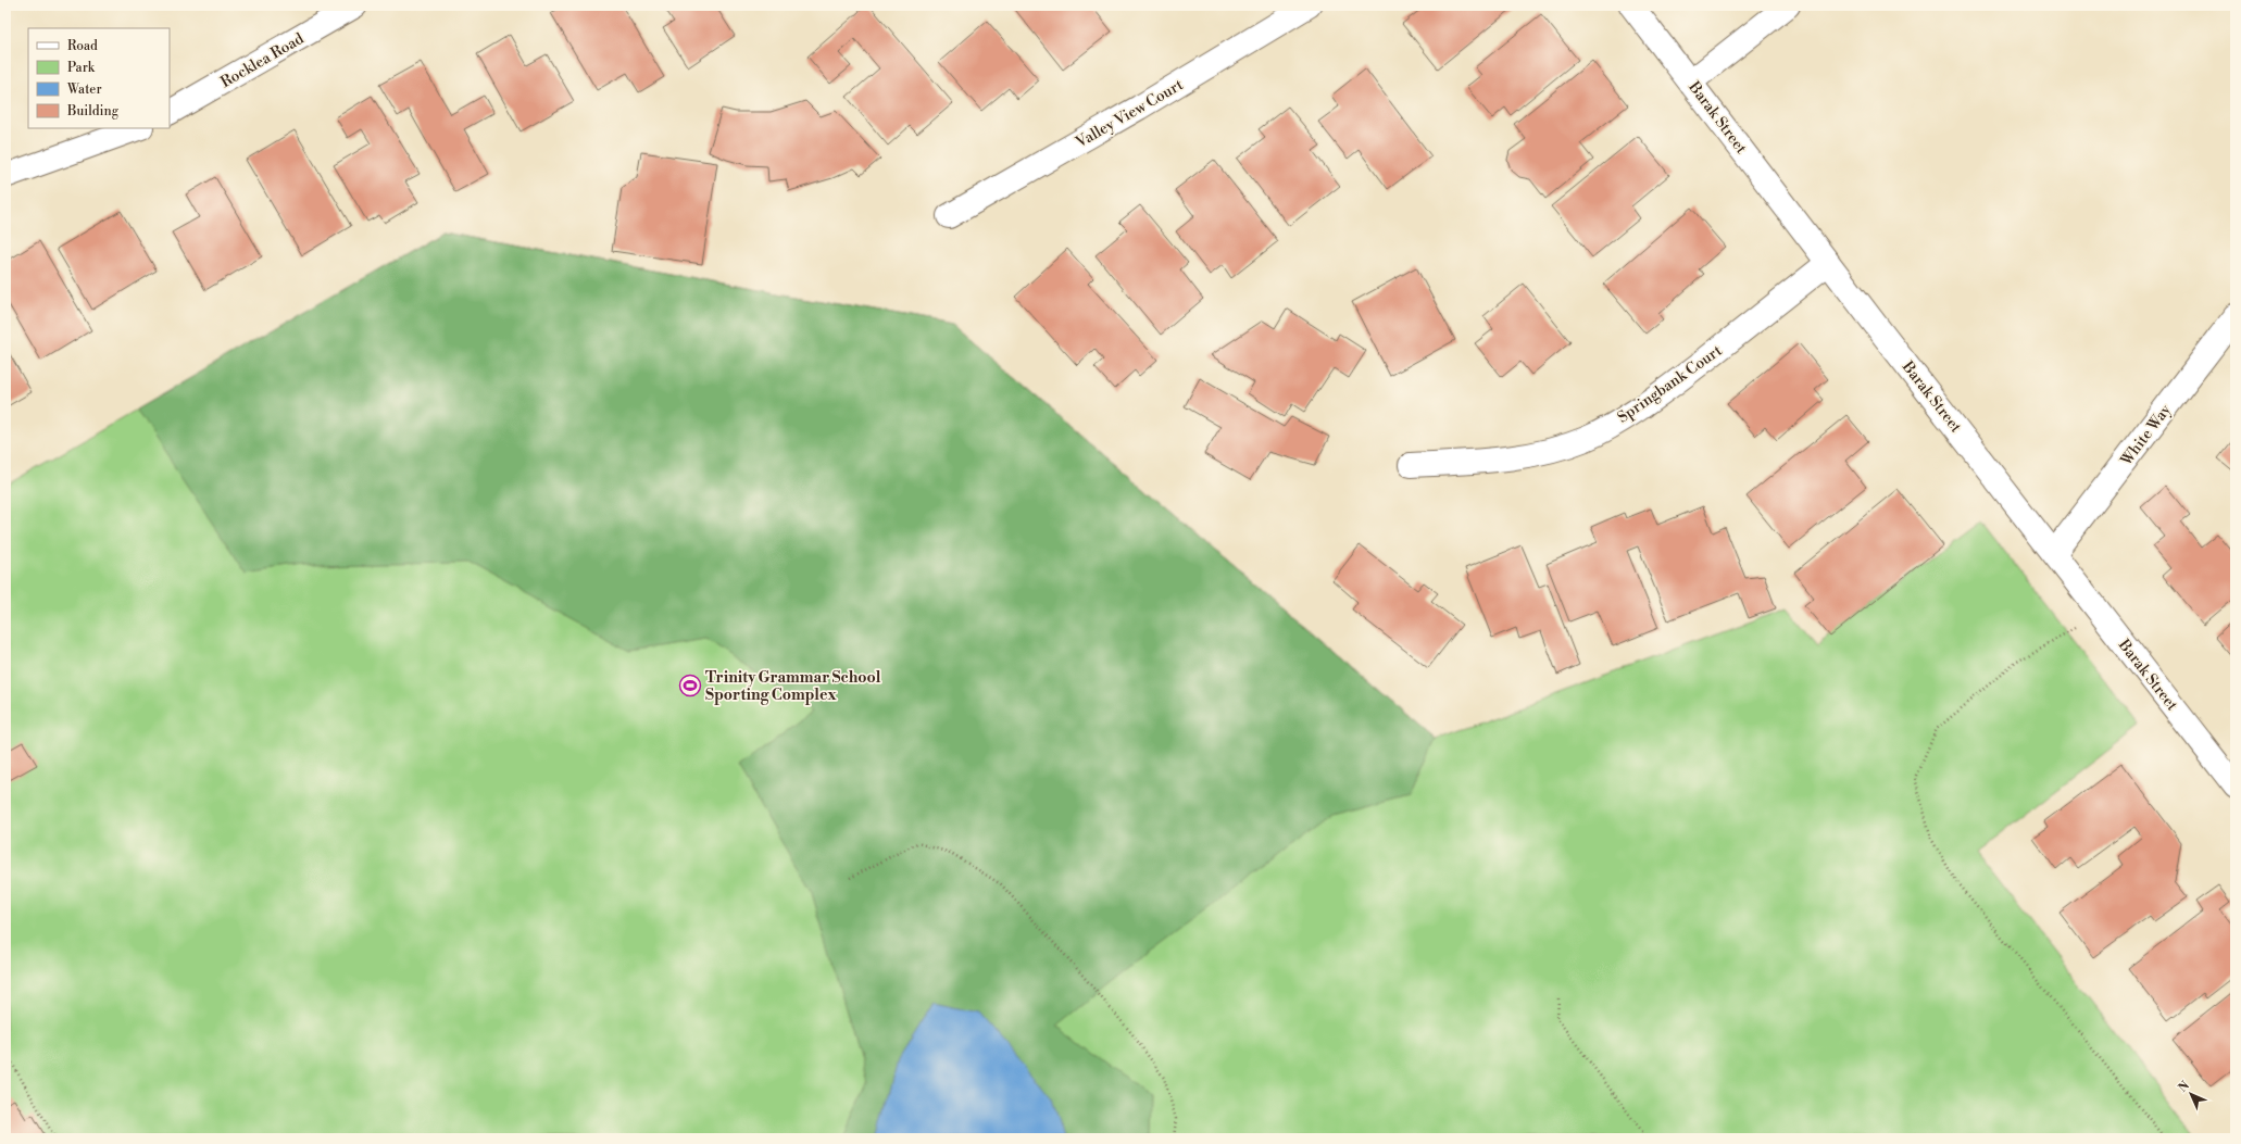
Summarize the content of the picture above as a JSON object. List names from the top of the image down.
{
  "streets": {
    "street": [
      "Rocklea Road",
      "Valley View Court",
      "Barak Street",
      "Springbank Court",
      "White Way"
    ]
  },
  "crossings": [
    ["Barak Street", "Springbank Court"],
    ["Barak Street", "White Way"]
  ],
  "places": {
    "sports": ["Trinity Grammar School Sporting Complex"]
  },
  "legend": [
    "Road",
    "Park",
    "Water",
    "Building"
  ],
  "north": "top left"
}
